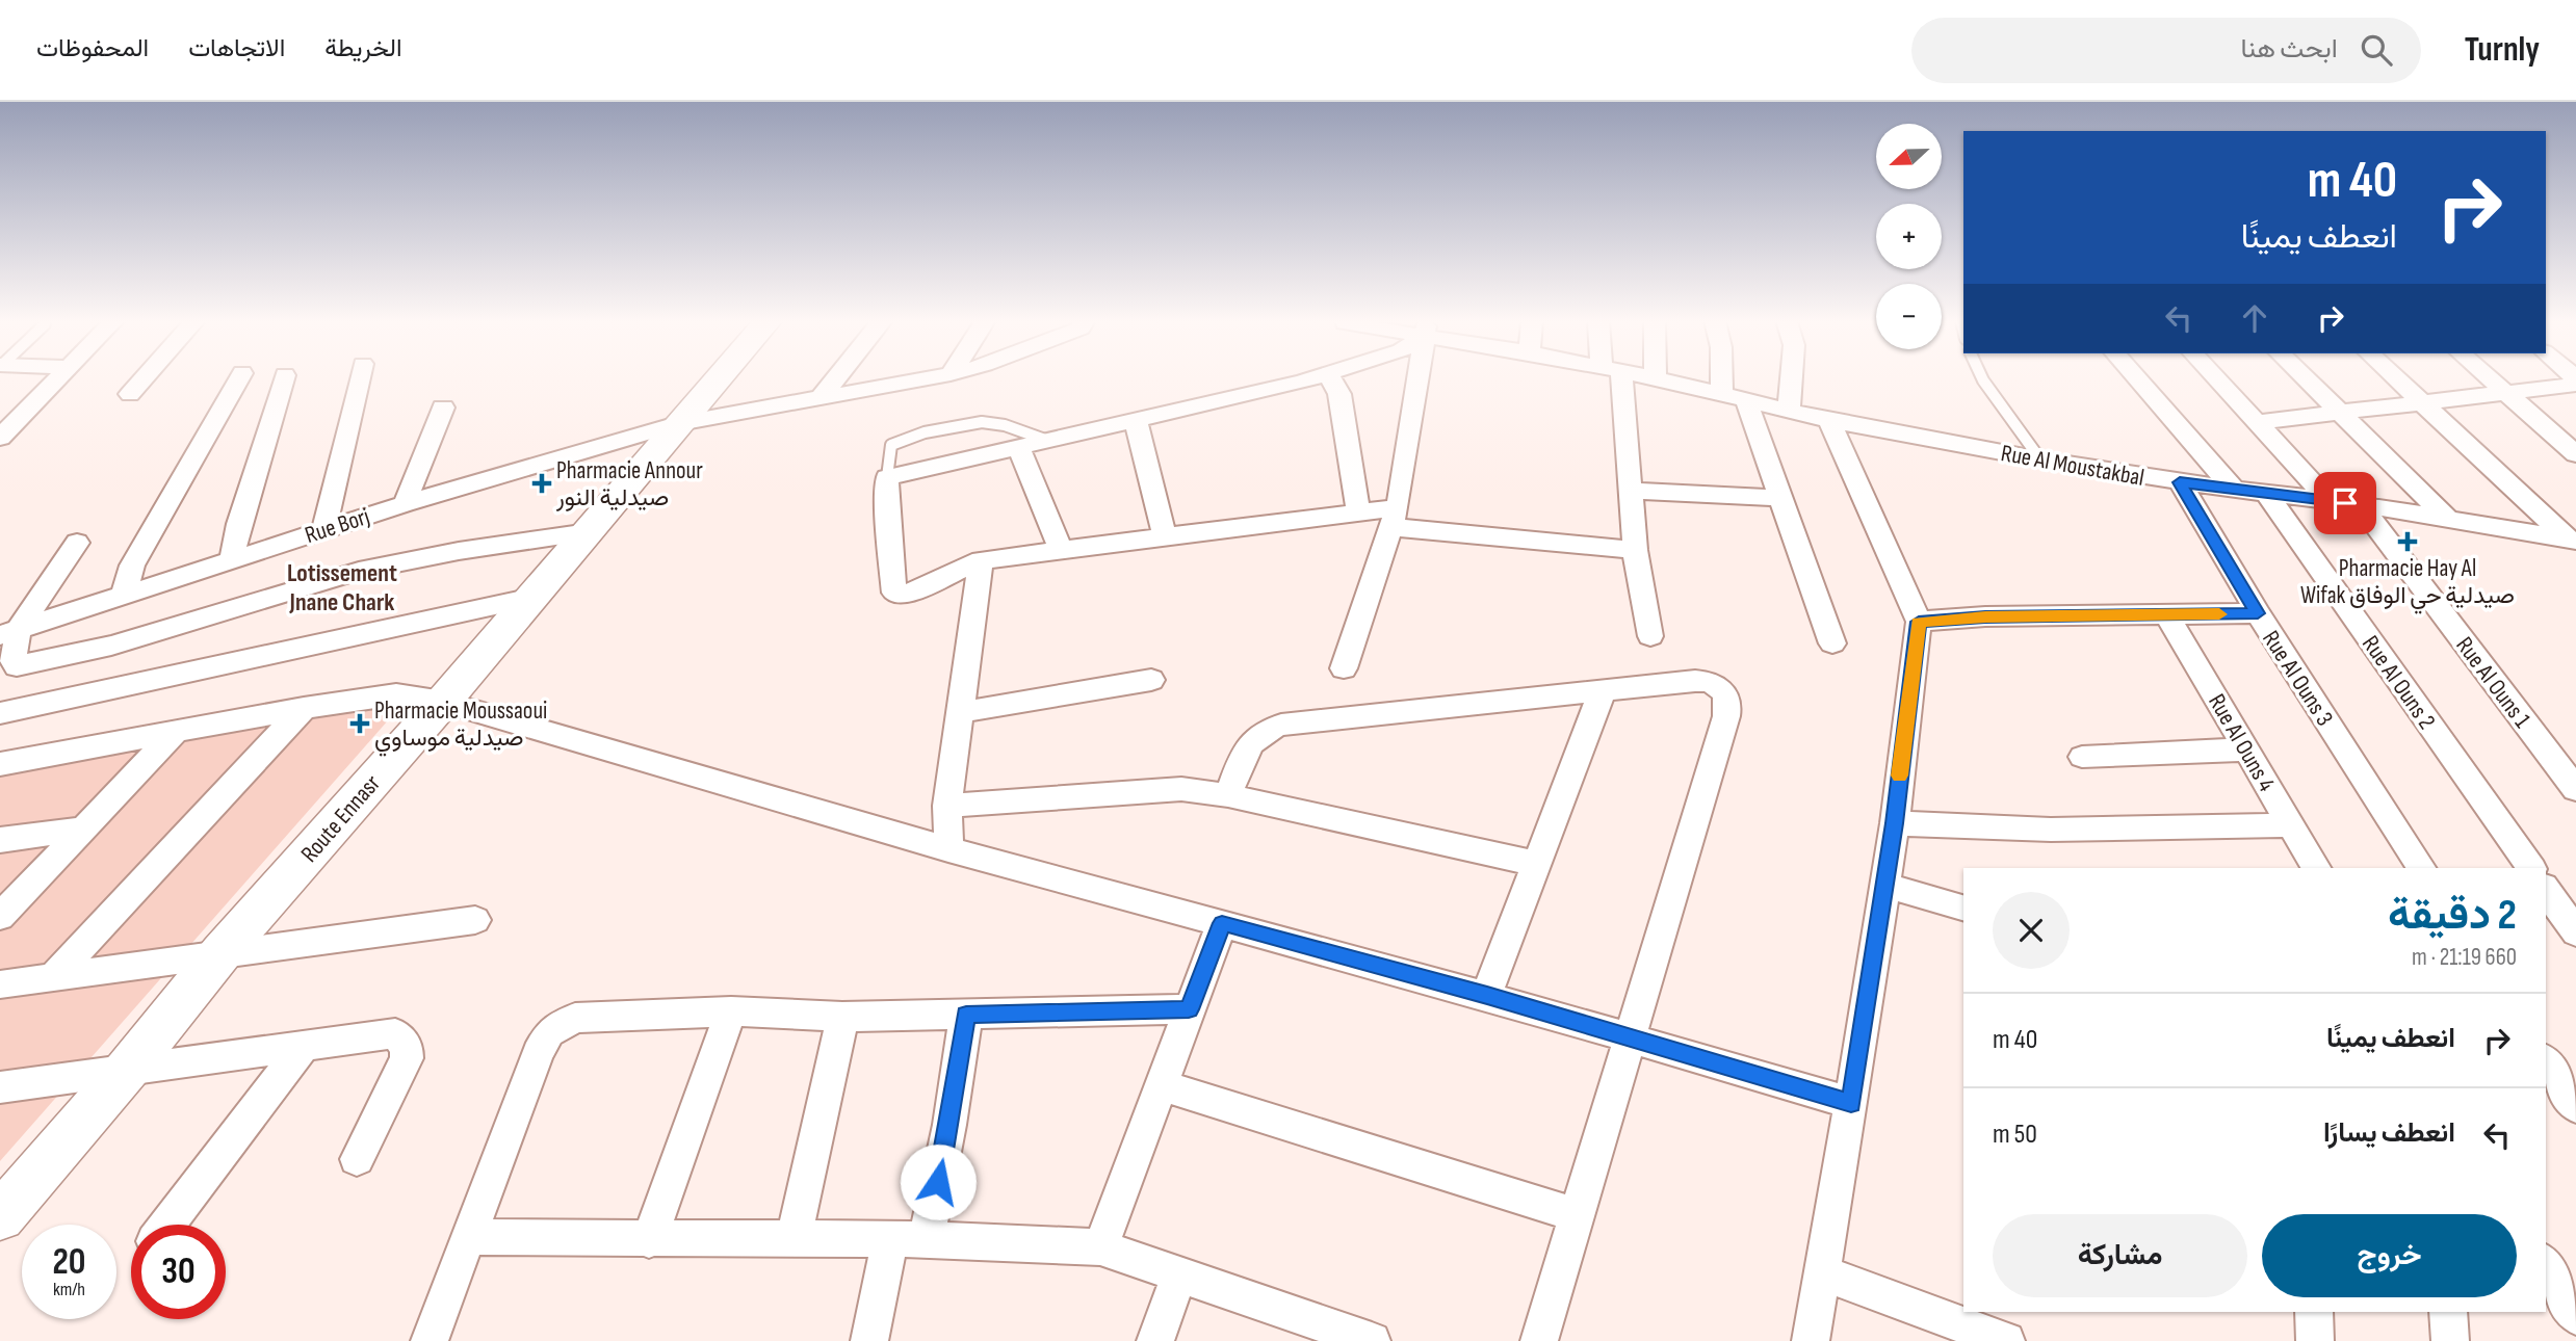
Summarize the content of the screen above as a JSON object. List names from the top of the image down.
{
  "streets": {
    "main road": ["Route Ennasr"],
    "street": [
      "Rue Al Moustakbal",
      "Rue Borj",
      "Rue Al Ouns 3",
      "Rue Al Ouns 2",
      "Rue Al Ouns 1",
      "Rue Al Ouns 4"
    ]
  },
  "crossings": [
    ["Rue Al Moustakbal", "Rue Al Ouns 3"],
    ["Rue Al Moustakbal", "Rue Al Ouns 2"],
    ["Rue Al Moustakbal", "Rue Al Ouns 1"],
    ["Rue Borj", "Route Ennasr"]
  ],
  "districts": ["Lotissement Jnane Chark"],
  "places": {
    "health": ["Pharmacie Annour صيدلية النور", "Pharmacie Hay Al Wifak صيدلية حي الوفاق", "Pharmacie Moussaoui صيدلية موساوي"]
  },
  "north": "left",
  "page": {
    "header": "Turnly",
    "search": "ابحث هنا",
    "nav": ["الخريطة", "الاتجاهات", "المحفوظات"],
    "map_buttons": ["+", "−"],
    "turn": ["40 m", "انعطف يمينًا"],
    "heading": ["2 دقيقة", "660 m · 21:19"],
    "list": [
      {
        "name": "انعطف يمينًا",
        "value": "40 m"
      },
      {
        "name": "انعطف يسارًا",
        "value": "50 m"
      }
    ],
    "buttons": ["خروج", "مشاركة"],
    "speed": "20 km/h",
    "limit": "30"
  }
}
